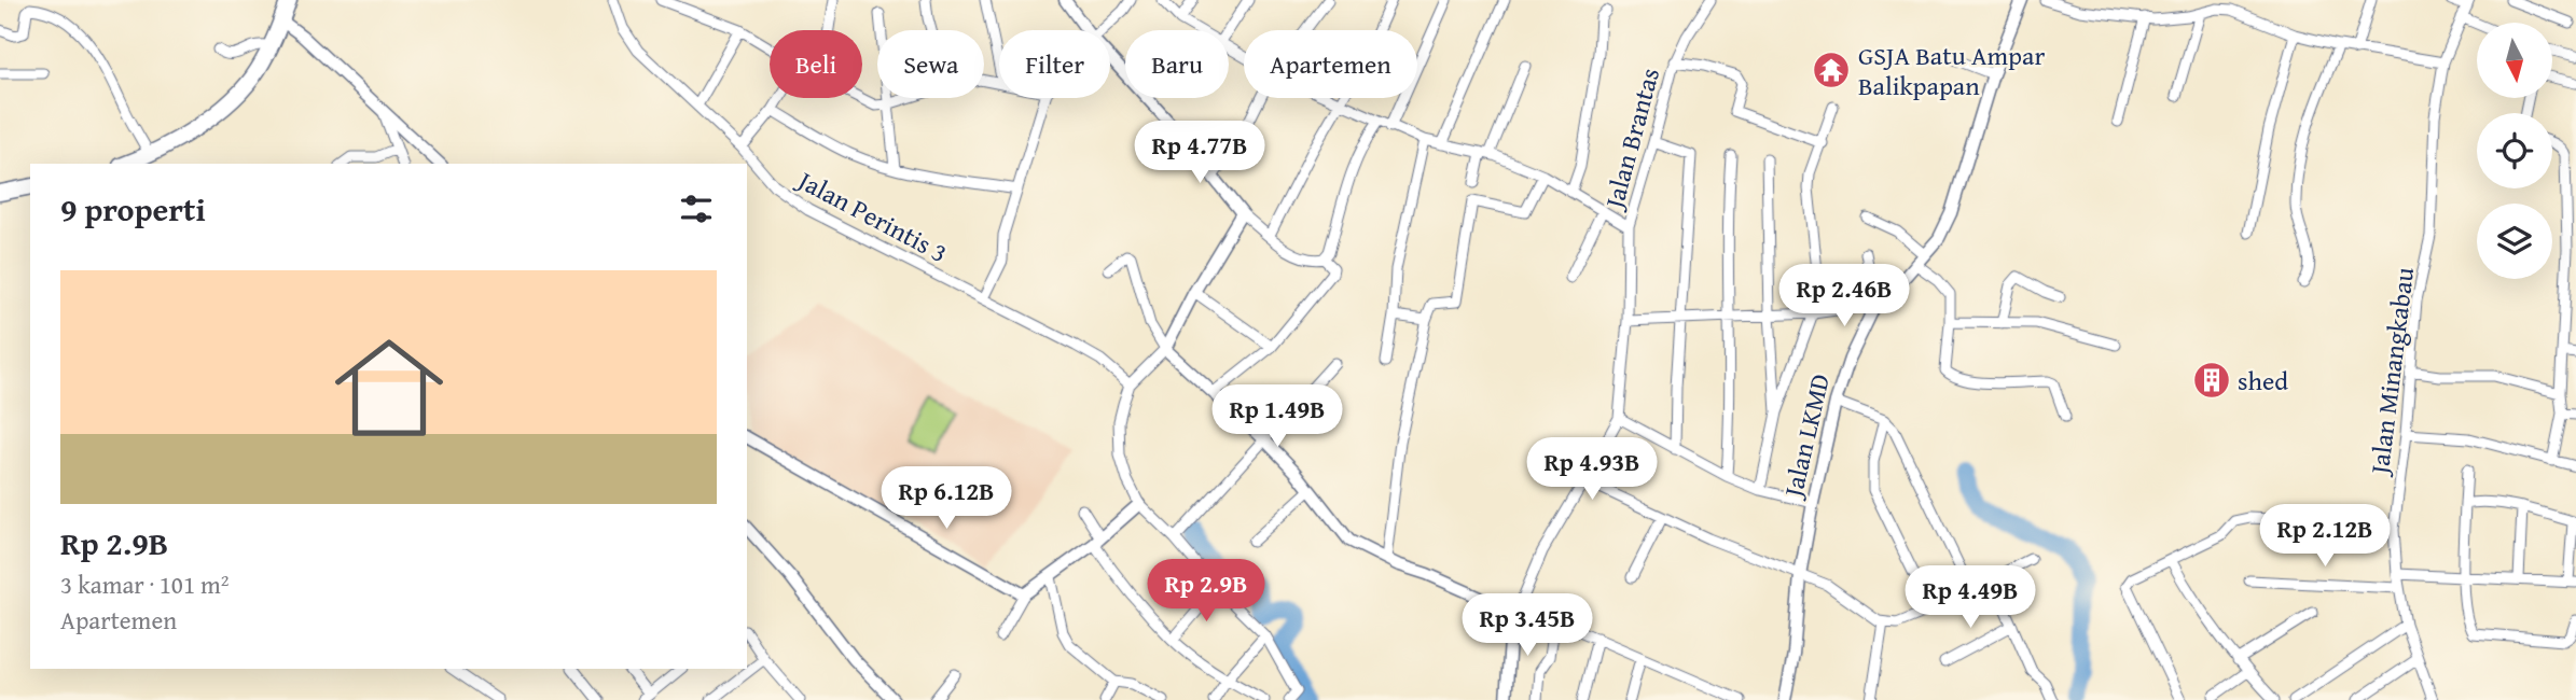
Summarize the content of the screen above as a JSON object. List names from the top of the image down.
{
  "streets": {
    "street": [
      "Jalan Brantas",
      "Jalan Perintis 3",
      "Jalan Minangkabau",
      "Jalan LKMD"
    ]
  },
  "places": {
    "temple": ["GSJA Batu Ampar Balikpapan"],
    "building": ["shed"]
  },
  "north": "bottom",
  "page": {
    "chip": [
      "Beli",
      "Sewa",
      "Filter",
      "Baru",
      "Apartemen"
    ],
    "price": [
      "Rp 4.77B",
      "Rp 2.46B",
      "Rp 1.49B",
      "Rp 4.93B",
      "Rp 6.12B",
      "Rp 2.12B",
      "Rp 2.9B",
      "Rp 4.49B",
      "Rp 3.45B"
    ],
    "heading": "9 properti",
    "list": [
      {
        "name": "Rp 2.9B",
        "note": "3 kamar · 101 m² · Apartemen"
      }
    ]
  }
}
